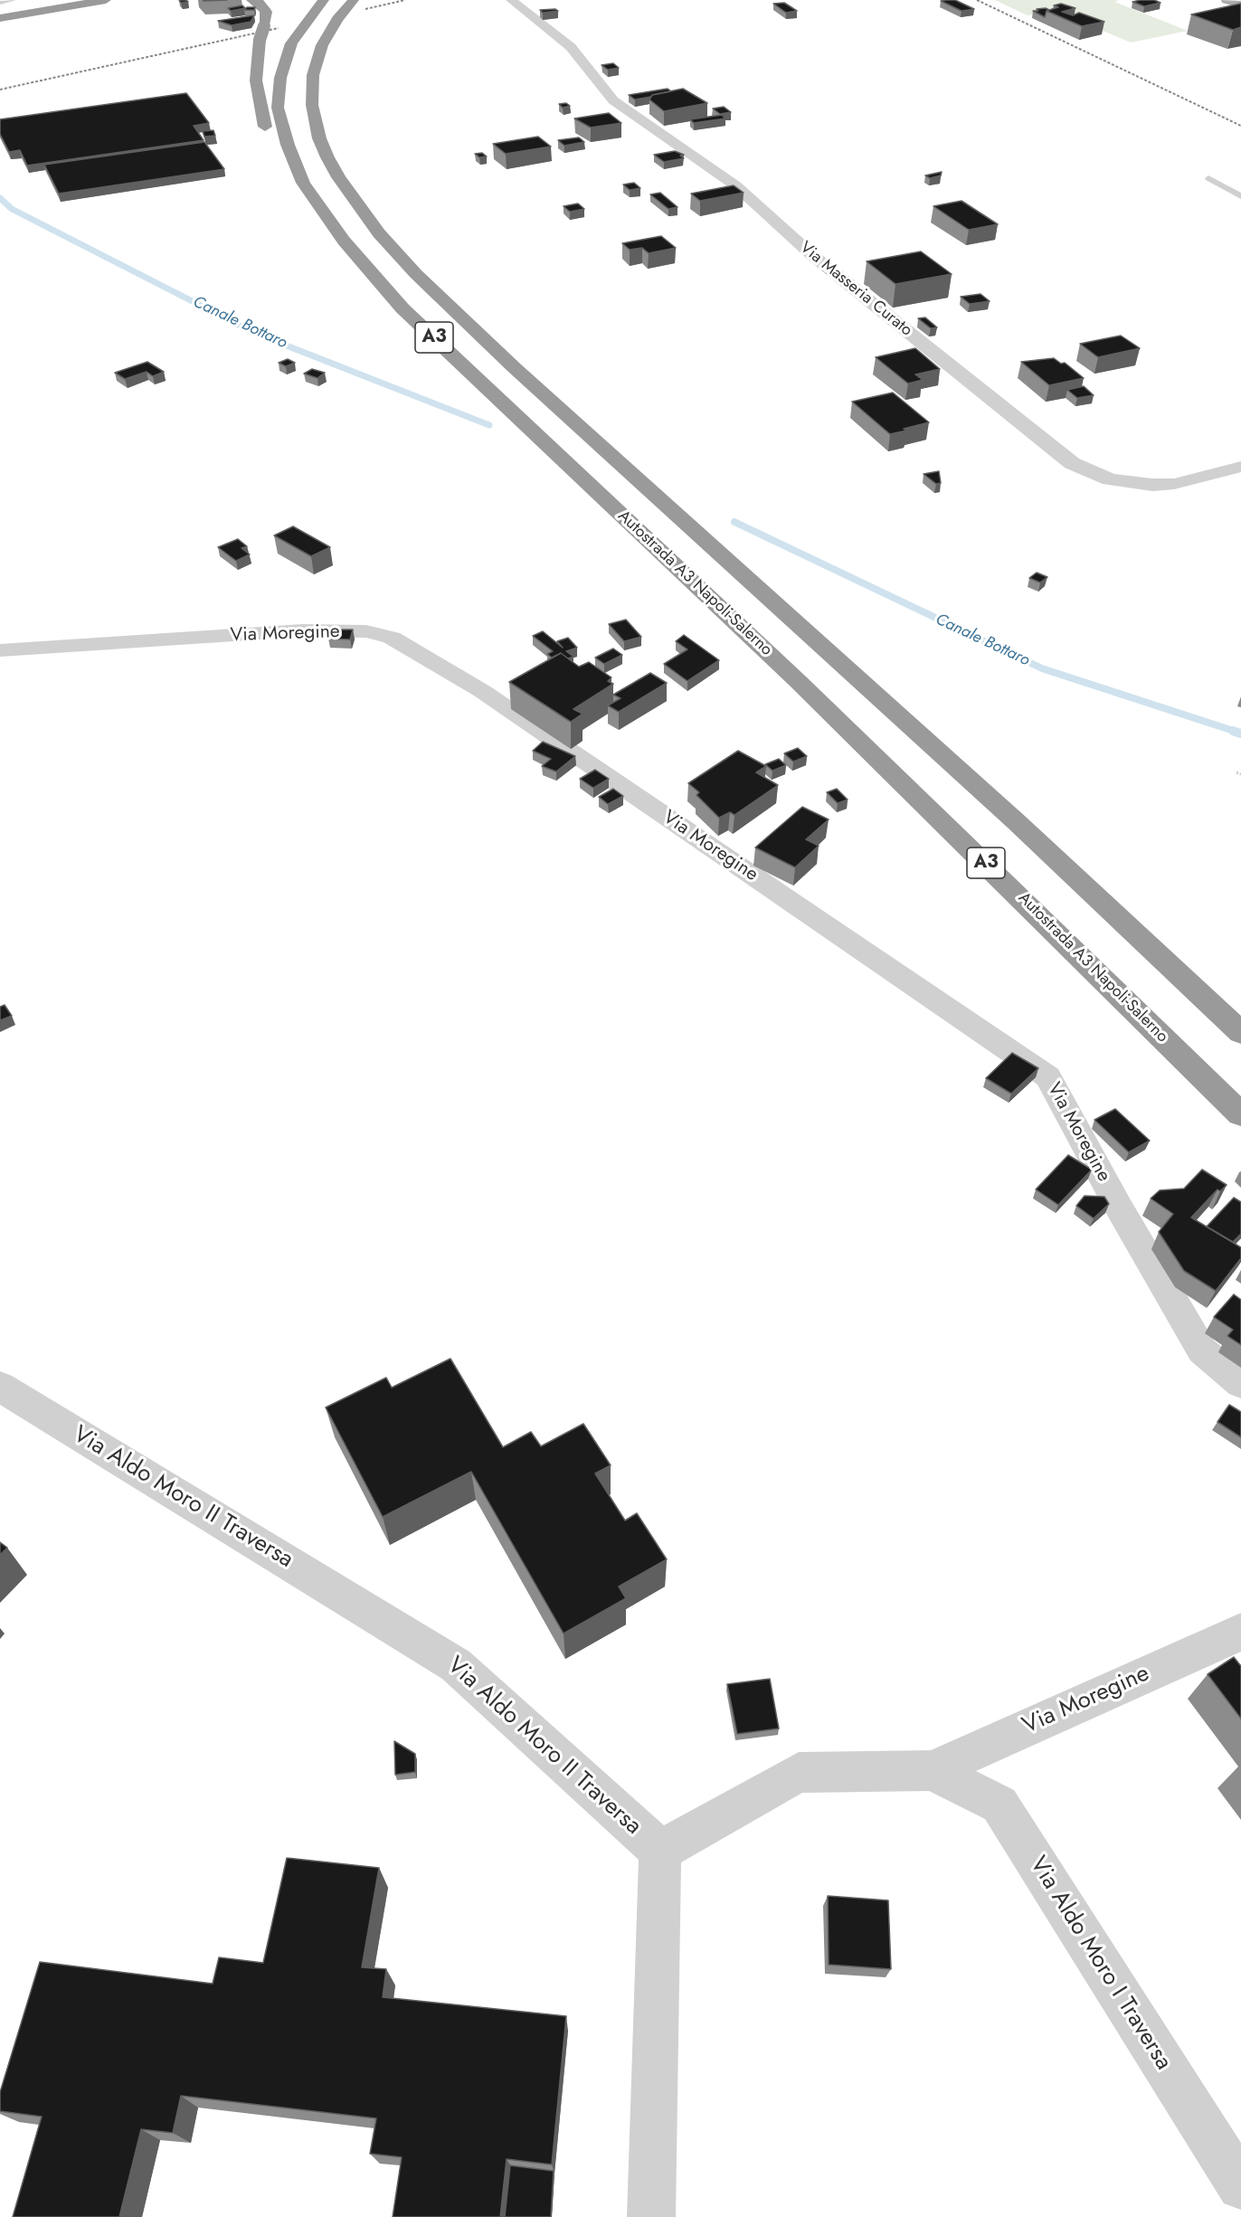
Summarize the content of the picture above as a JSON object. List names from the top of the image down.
{
  "streets": {
    "highway": ["A3", "Autostrada A3 Napoli-Salerno"],
    "street": [
      "Via Masseria Curato",
      "Via Moregine",
      "Via Aldo Moro II Traversa",
      "Via Aldo Moro I Traversa"
    ]
  },
  "crossings": [
    ["Via Moregine", "Via Aldo Moro I Traversa"]
  ],
  "water": ["Canale Bottaro"]
}
